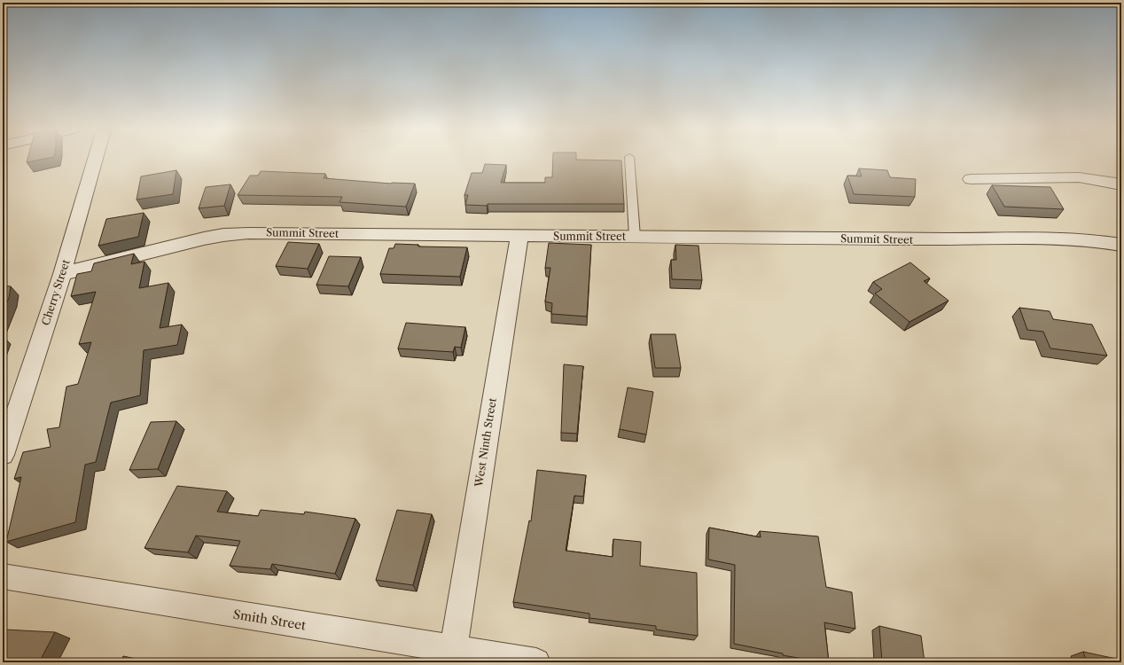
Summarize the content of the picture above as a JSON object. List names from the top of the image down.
{
  "streets": {
    "street": [
      "Summit Street",
      "Cherry Street",
      "West Ninth Street",
      "Smith Street"
    ]
  },
  "crossings": [
    ["Summit Street", "Cherry Street"],
    ["Summit Street", "West Ninth Street"],
    ["West Ninth Street", "Smith Street"]
  ]
}
